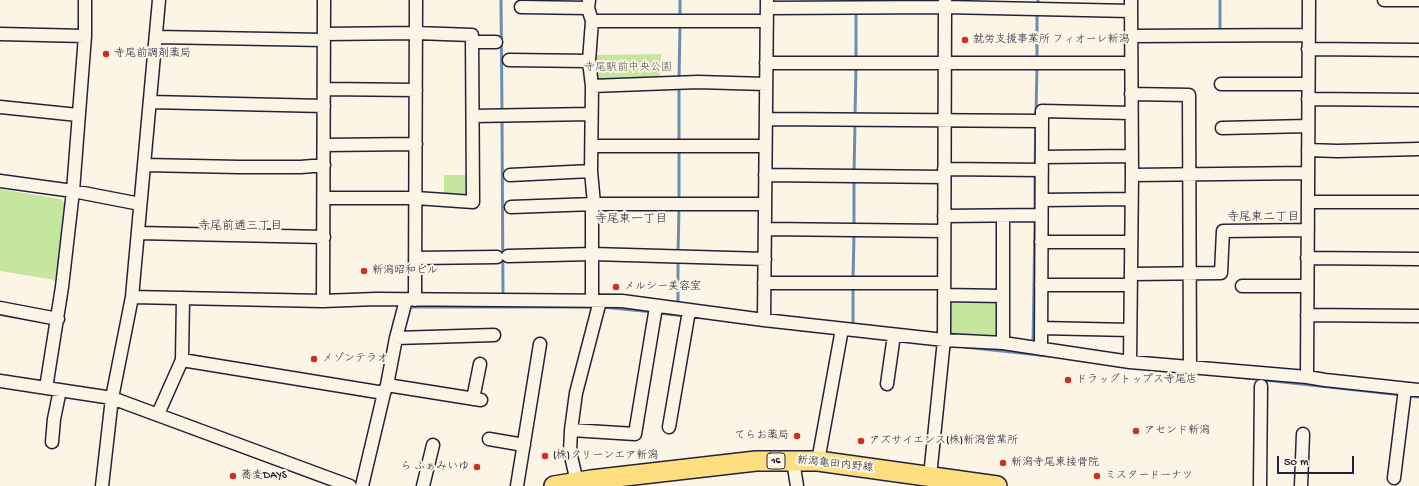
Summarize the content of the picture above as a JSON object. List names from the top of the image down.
{
  "streets": {
    "main road": ["16", "新潟亀田内野線"]
  },
  "districts": ["寺尾東二丁目", "寺尾東一丁目", "寺尾前通三丁目"],
  "parks": ["寺尾駅前中央公園"],
  "places": [
    "就労支援事業所 フィオーレ新潟",
    "寺尾前調剤薬局",
    "新潟昭和ビル",
    "メルシー美容室",
    "メゾンテラオ",
    "ドラッグトップス寺尾店",
    "アセンド新潟",
    "てらお薬局",
    "アズサイエンス(株)新潟営業所",
    "(株)クリーンエア新潟",
    "新潟寺尾東接骨院",
    "ら ふぁみいゆ",
    "蕎麦DAYS",
    "ミスタードーナツ"
  ],
  "scale_bar": "50 m"
}
